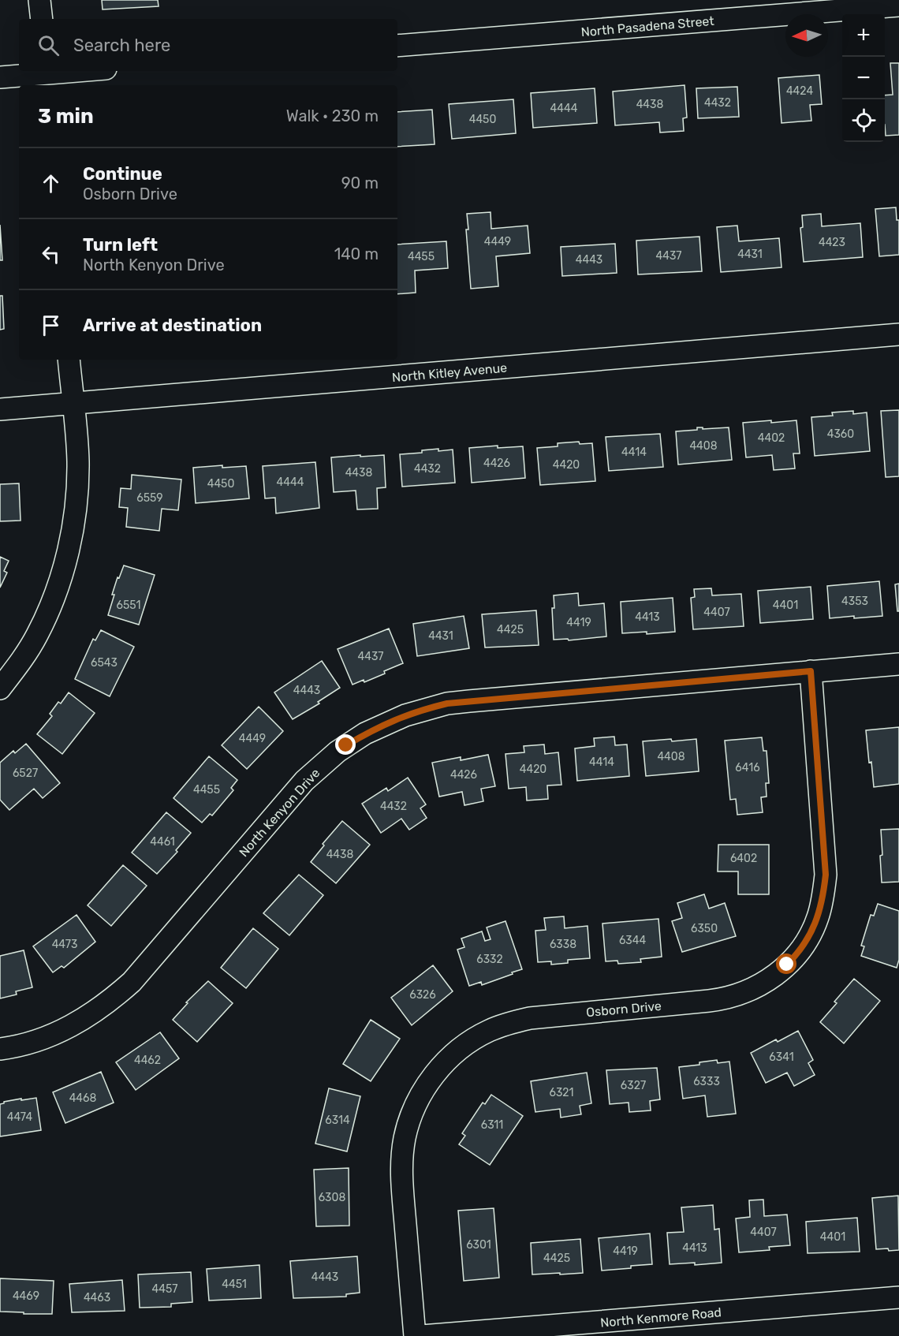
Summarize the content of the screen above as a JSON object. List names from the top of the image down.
{
  "streets": {
    "street": [
      "North Pasadena Street",
      "North Kitley Avenue",
      "North Kenyon Drive",
      "Osborn Drive",
      "North Kenmore Road"
    ]
  },
  "crossings": [
    ["North Kenyon Drive", "Osborn Drive"]
  ],
  "house_numbers": [
    "4424",
    "4432",
    "4438",
    "4444",
    "4450",
    "4449",
    "4423",
    "4431",
    "4437",
    "4455",
    "4443",
    "4360",
    "4402",
    "4408",
    "4414",
    "4426",
    "4420",
    "4432",
    "4438",
    "4444",
    "4450",
    "6559",
    "4353",
    "6551",
    "4401",
    "4407",
    "4413",
    "4419",
    "4425",
    "4431",
    "4437",
    "6543",
    "4443",
    "4449",
    "4408",
    "4414",
    "6416",
    "4420",
    "6527",
    "4426",
    "4455",
    "4432",
    "4461",
    "4438",
    "6402",
    "6350",
    "6344",
    "4473",
    "6338",
    "6332",
    "6326",
    "6341",
    "4462",
    "6333",
    "6327",
    "6321",
    "4468",
    "4474",
    "6314",
    "6311",
    "6308",
    "4407",
    "4401",
    "6301",
    "4413",
    "4419",
    "4425",
    "4443",
    "4451",
    "4457",
    "4469",
    "4463"
  ],
  "north": "left",
  "page": {
    "map_buttons": ["+", "−"],
    "search": "Search here",
    "heading": ["3 min", "Walk · 230 m"],
    "list": [
      ["Continue", "Osborn Drive", "90 m"],
      ["Turn left", "North Kenyon Drive", "140 m"],
      "Arrive at destination"
    ]
  }
}
